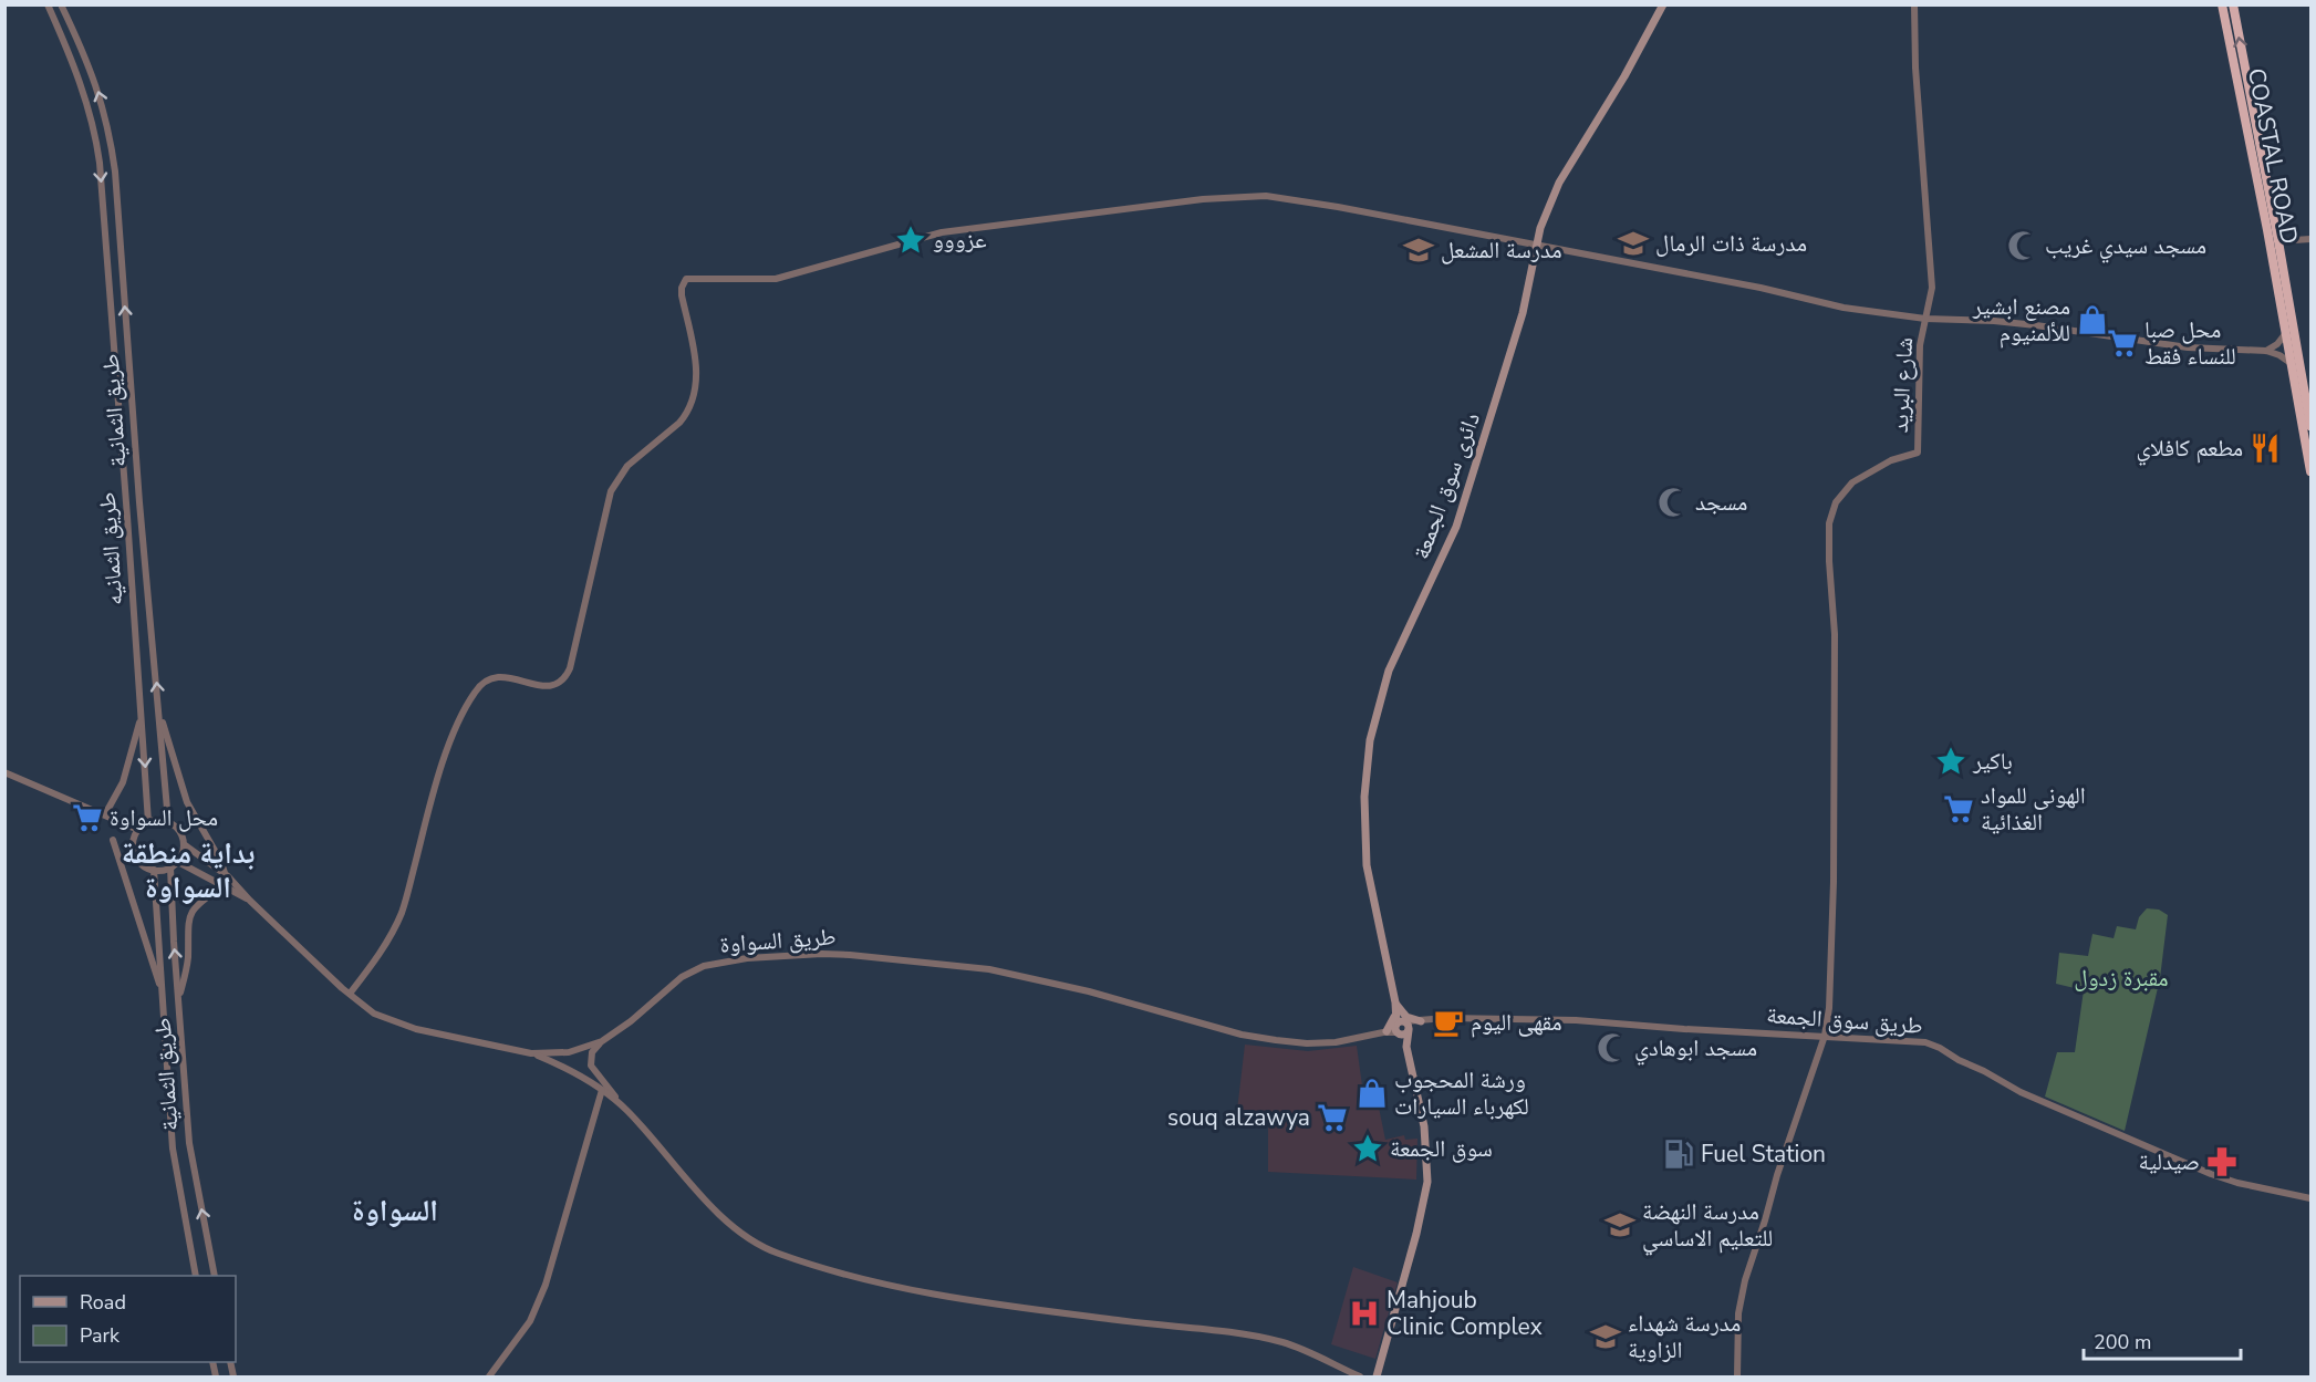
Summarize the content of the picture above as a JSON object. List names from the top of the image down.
{
  "streets": {
    "highway": ["COASTAL ROAD"],
    "main road": ["دائرى سوق الجمعة"],
    "street": [
      "شارع البريد",
      "طريق الثمانية",
      "طريق الثمانيه",
      "طريق السواوة",
      "طريق سوق الجمعة"
    ]
  },
  "crossings": [
    ["شارع البريد", "طريق سوق الجمعة"],
    ["طريق الثمانية", "طريق الثمانيه"],
    ["طريق الثمانية", "طريق السواوة"],
    ["دائرى سوق الجمعة", "طريق سوق الجمعة"],
    ["طريق الثمانيه", "طريق السواوة"],
    ["طريق السواوة", "طريق سوق الجمعة"]
  ],
  "one_way": ["طريق الثمانيه"],
  "districts": ["بداية منطقة السواوة", "السواوة"],
  "parks": ["مقبرة زدول"],
  "places": {
    "place": ["عزووو", "باكير", "سوق الجمعة"],
    "school or university": [
      "مدرسة ذات الرمال",
      "مدرسة المشعل",
      "مدرسة النهضة للتعليم الاساسي",
      "مدرسة شهداء الزاوية"
    ],
    "mosque": ["مسجد سيدي غريب", "مسجد", "مسجد ابوهادي"],
    "shop": ["مصنع ابشير للألمنيوم", "ورشة المحجوب لكهرباء السيارات"],
    "supermarket": [
      "محل صبا للنساء فقط",
      "الهونى للمواد الغذائية",
      "محل السواوة",
      "souq alzawya"
    ],
    "restaurant": ["مطعم كافلاي"],
    "cafe": ["مقهى اليوم"],
    "fuel station": ["Fuel Station"],
    "pharmacy": ["صيدلية"],
    "hospital": ["Mahjoub Clinic Complex"]
  },
  "legend": ["Road", "Park"],
  "scale_bar": "200 m"
}
